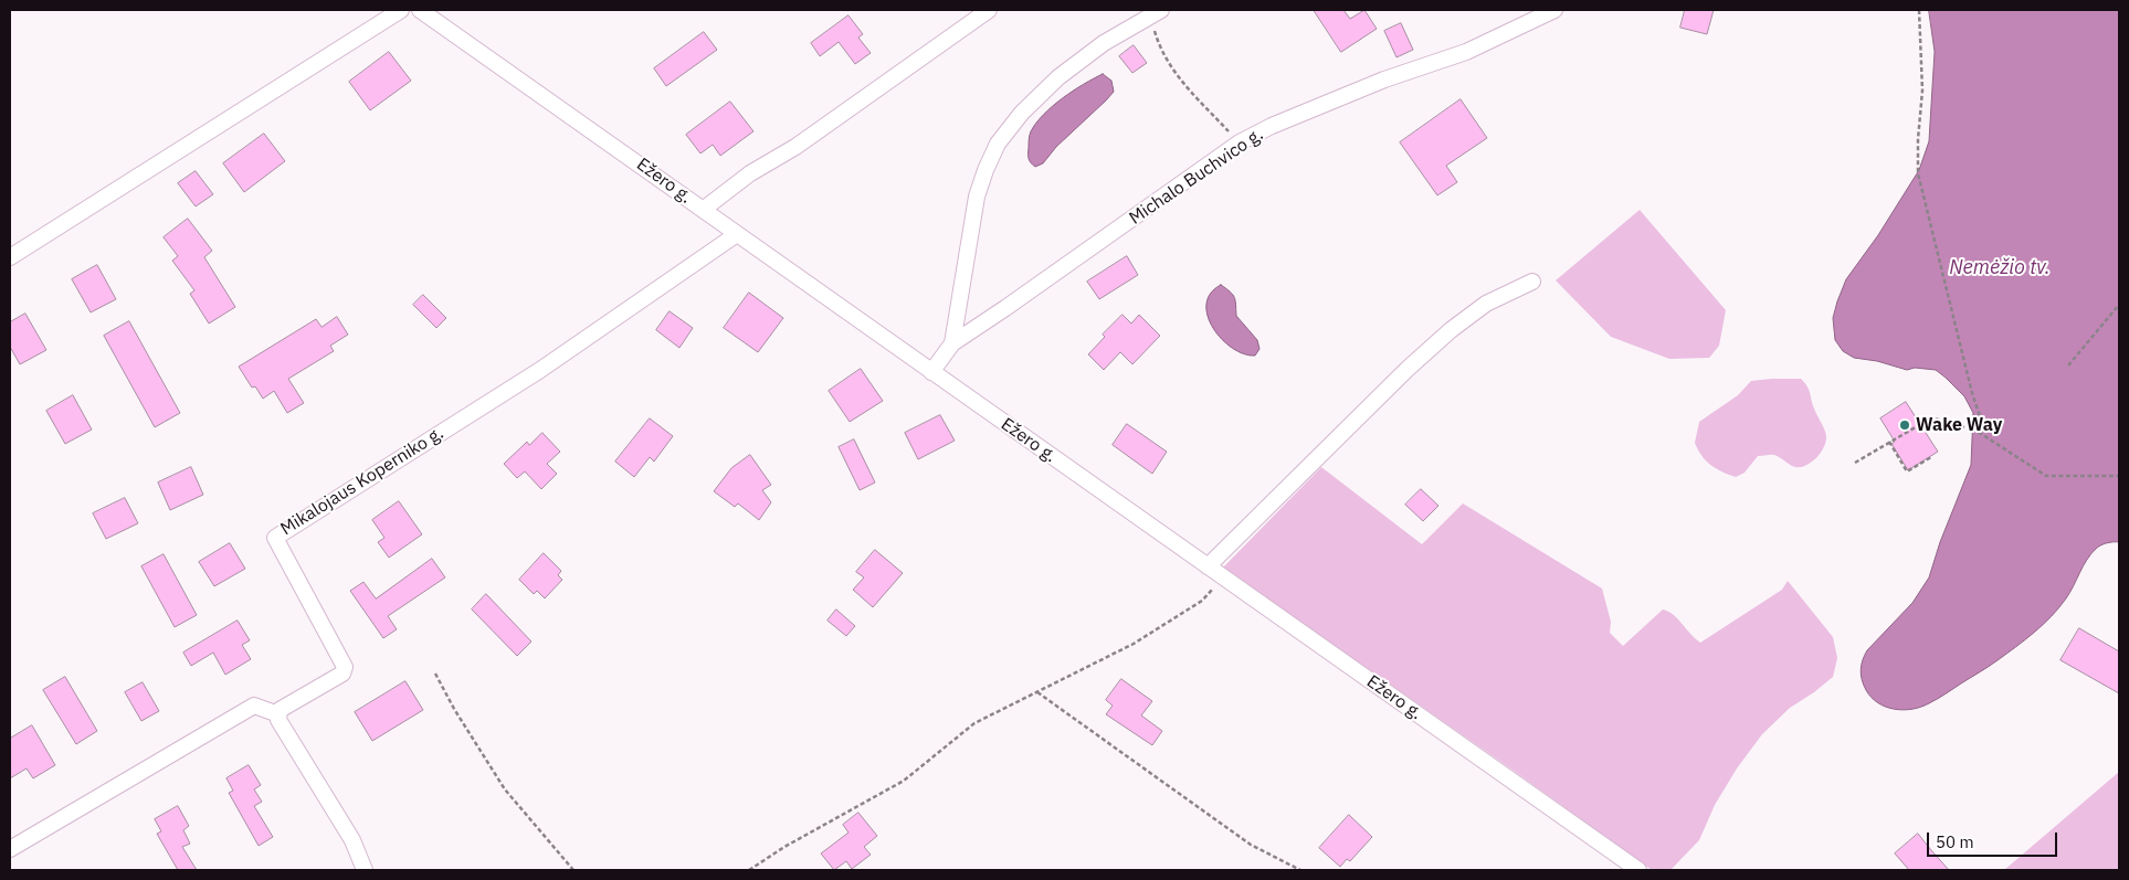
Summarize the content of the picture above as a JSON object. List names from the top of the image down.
{
  "streets": {
    "street": ["Michalo Buchvico g.", "Ežero g.", "Mikalojaus Koperniko g."]
  },
  "crossings": [
    ["Michalo Buchvico g.", "Ežero g."],
    ["Ežero g.", "Mikalojaus Koperniko g."]
  ],
  "water": ["Nemėžio tv."],
  "places": ["Wake Way"],
  "scale_bar": "50 m"
}
